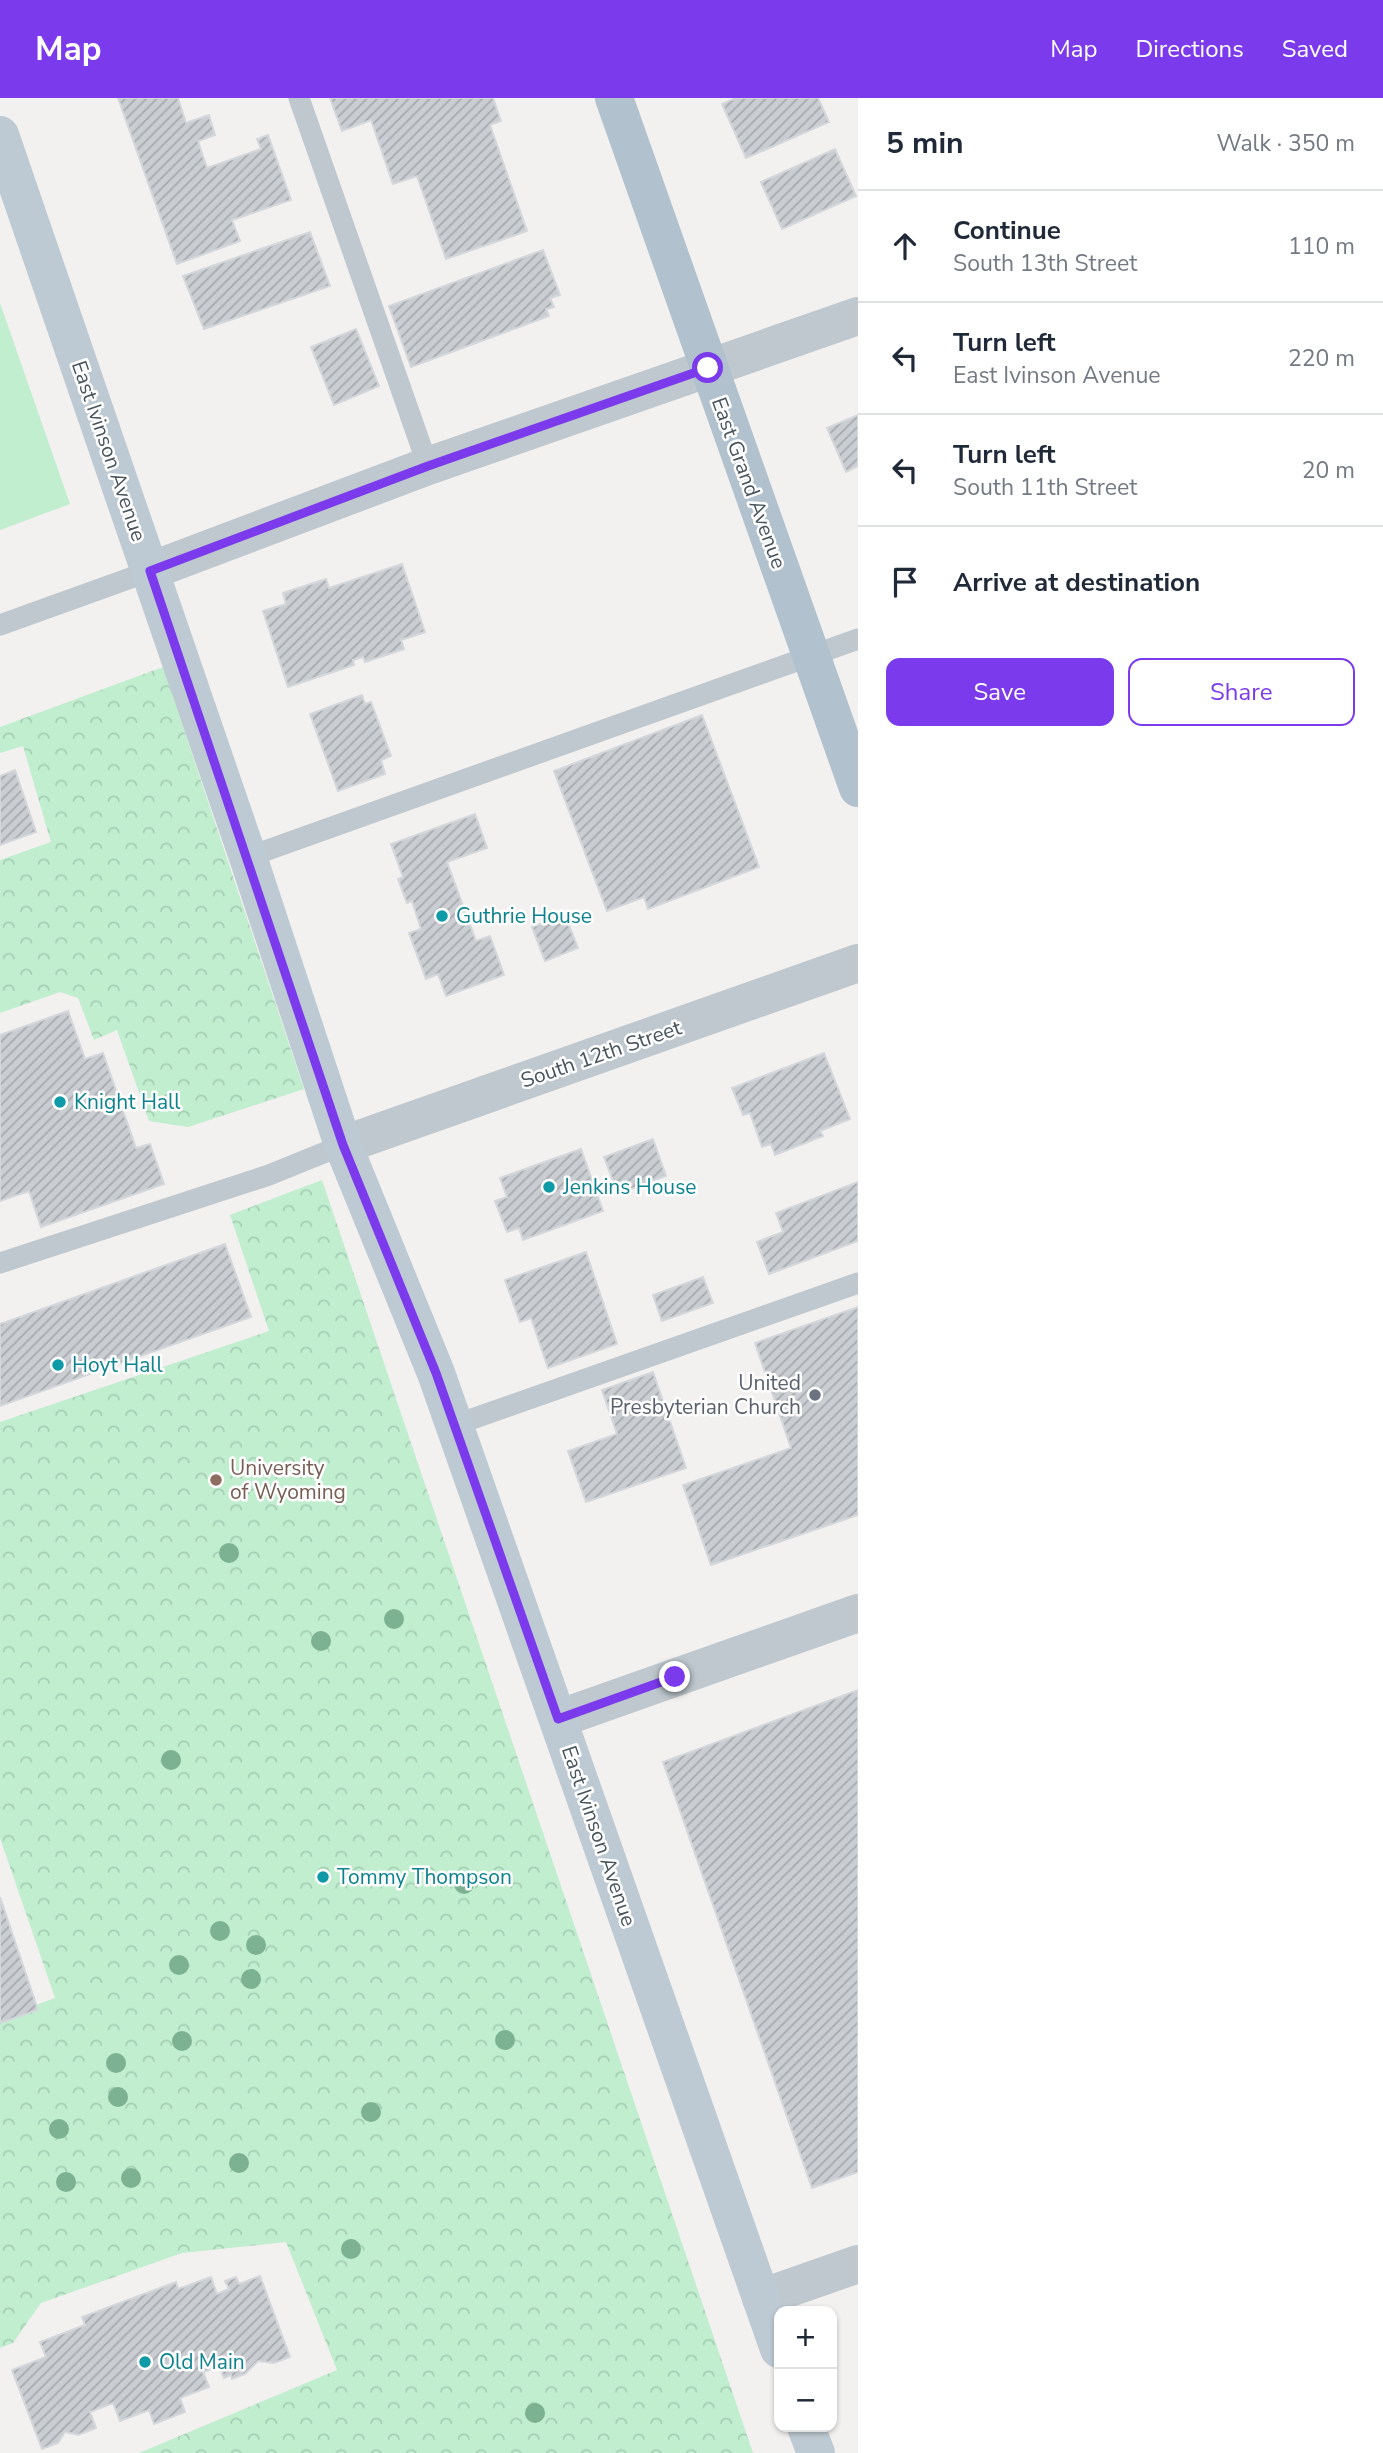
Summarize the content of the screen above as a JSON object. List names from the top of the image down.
{
  "streets": {
    "main road": ["East Grand Avenue"],
    "street": ["East Ivinson Avenue", "South 12th Street"]
  },
  "crossings": [
    ["East Ivinson Avenue", "South 12th Street"]
  ],
  "places": [
    "Guthrie House",
    "Knight Hall",
    "Jenkins House",
    "Hoyt Hall",
    "United Presbyterian Church",
    "University of Wyoming",
    "Tommy Thompson",
    "Old Main"
  ],
  "page": {
    "header": "Map",
    "nav": ["Map", "Directions", "Saved"],
    "heading": ["5 min", "Walk · 350 m"],
    "list": [
      ["Continue", "South 13th Street", "110 m"],
      ["Turn left", "East Ivinson Avenue", "220 m"],
      ["Turn left", "South 11th Street", "20 m"],
      "Arrive at destination"
    ],
    "buttons": ["Save", "Share"],
    "map_buttons": ["+", "−"]
  }
}
